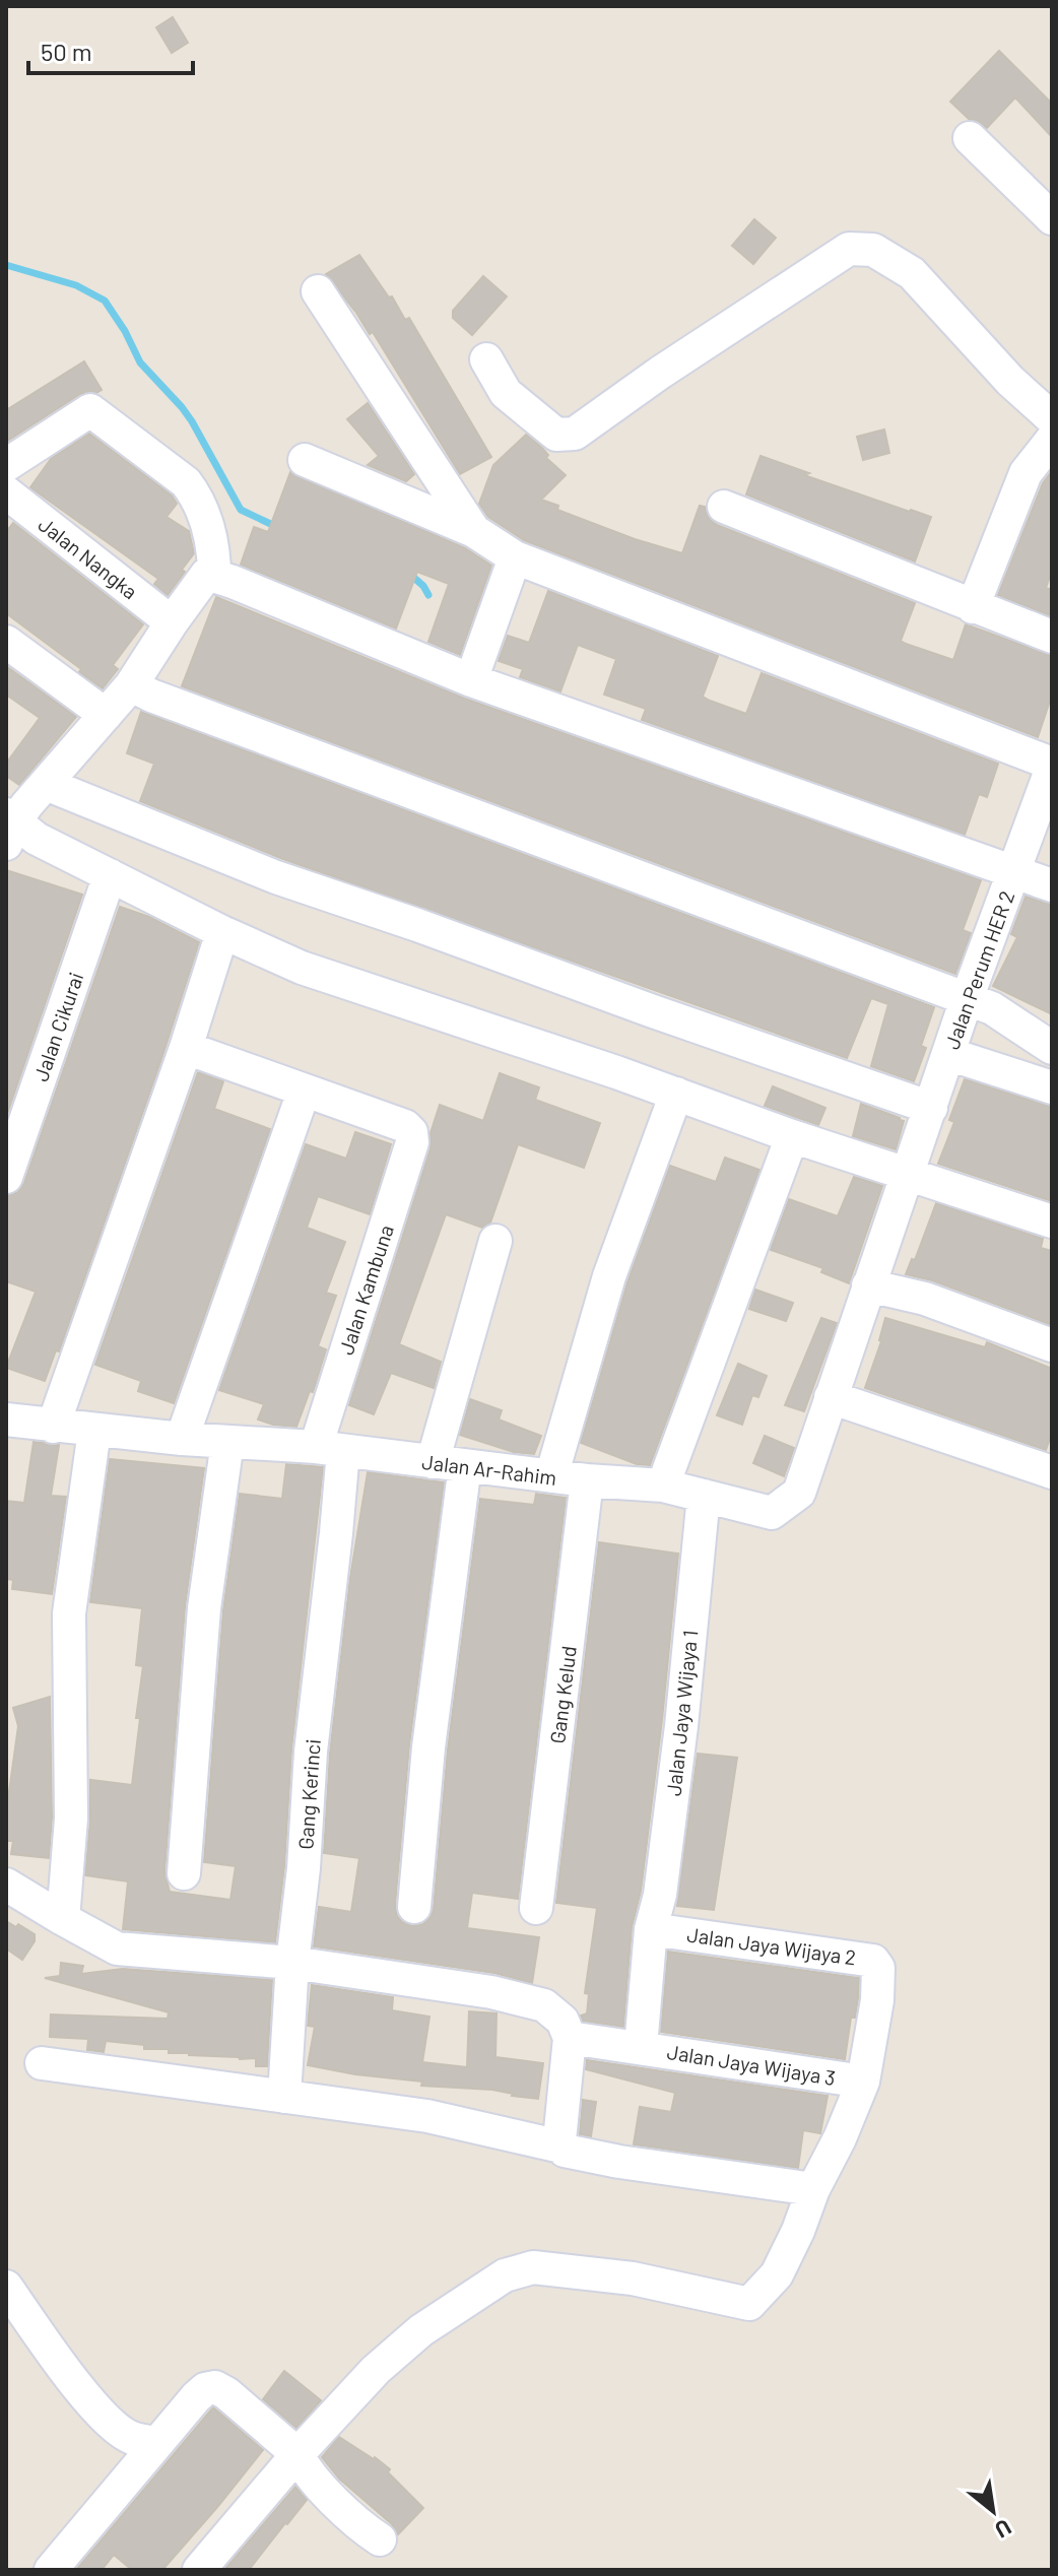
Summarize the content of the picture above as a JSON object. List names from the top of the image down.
{
  "streets": {
    "street": [
      "Jalan Nangka",
      "Jalan Perum HER 2",
      "Jalan Cikurai",
      "Jalan Kambuna",
      "Jalan Ar-Rahim",
      "Gang Kelud",
      "Jalan Jaya Wijaya 1",
      "Gang Kerinci",
      "Jalan Jaya Wijaya 2",
      "Jalan Jaya Wijaya 3"
    ]
  },
  "crossings": [
    ["Jalan Perum HER 2", "Jalan Ar-Rahim"],
    ["Jalan Kambuna", "Jalan Ar-Rahim"],
    ["Jalan Kambuna", "Gang Kerinci"],
    ["Jalan Ar-Rahim", "Gang Kelud"],
    ["Jalan Ar-Rahim", "Jalan Jaya Wijaya 1"],
    ["Jalan Ar-Rahim", "Gang Kerinci"],
    ["Jalan Jaya Wijaya 1", "Jalan Jaya Wijaya 2"],
    ["Jalan Jaya Wijaya 1", "Jalan Jaya Wijaya 3"],
    ["Jalan Jaya Wijaya 2", "Jalan Jaya Wijaya 3"]
  ],
  "scale_bar": "50 m",
  "north": "bottom right"
}
